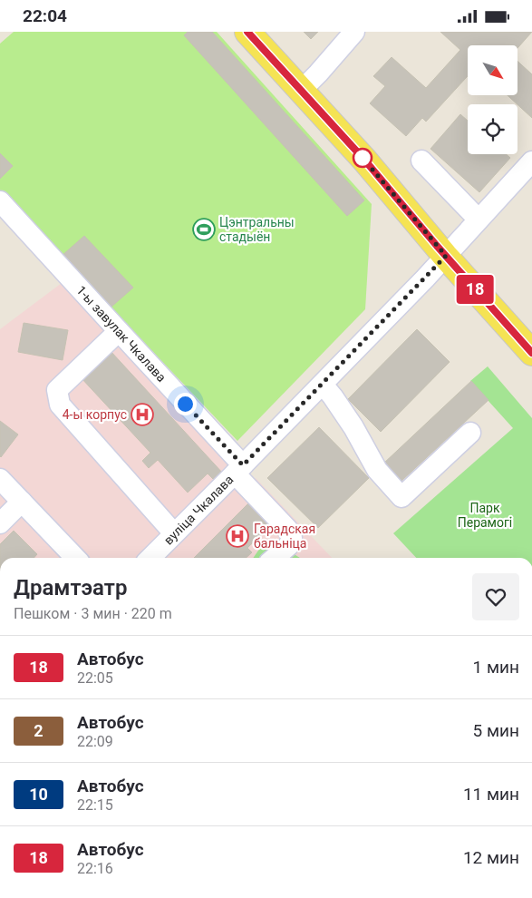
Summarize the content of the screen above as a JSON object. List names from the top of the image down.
{
  "streets": {
    "street": ["1-ы завулак Чкалава", "вуліца Чкалава"]
  },
  "crossings": [
    ["1-ы завулак Чкалава", "вуліца Чкалава"]
  ],
  "parks": ["Парк Перамогі"],
  "places": {
    "sports": ["Цэнтральны стадыён"],
    "hospital": ["4-ы корпус", "Гарадская бальніца"]
  },
  "lines": ["bus line 18"],
  "north": "bottom right",
  "page": {
    "status": "22:04",
    "on_map": "18",
    "heading": ["Драмтэатр", "Пешком · 3 мин · 220 m"],
    "list": [
      {
        "mark": "18",
        "name": "Автобус",
        "note": "22:05",
        "value": "1 мин"
      },
      {
        "mark": "2",
        "name": "Автобус",
        "note": "22:09",
        "value": "5 мин"
      },
      {
        "mark": "10",
        "name": "Автобус",
        "note": "22:15",
        "value": "11 мин"
      },
      {
        "mark": "18",
        "name": "Автобус",
        "note": "22:16",
        "value": "12 мин"
      }
    ]
  }
}
